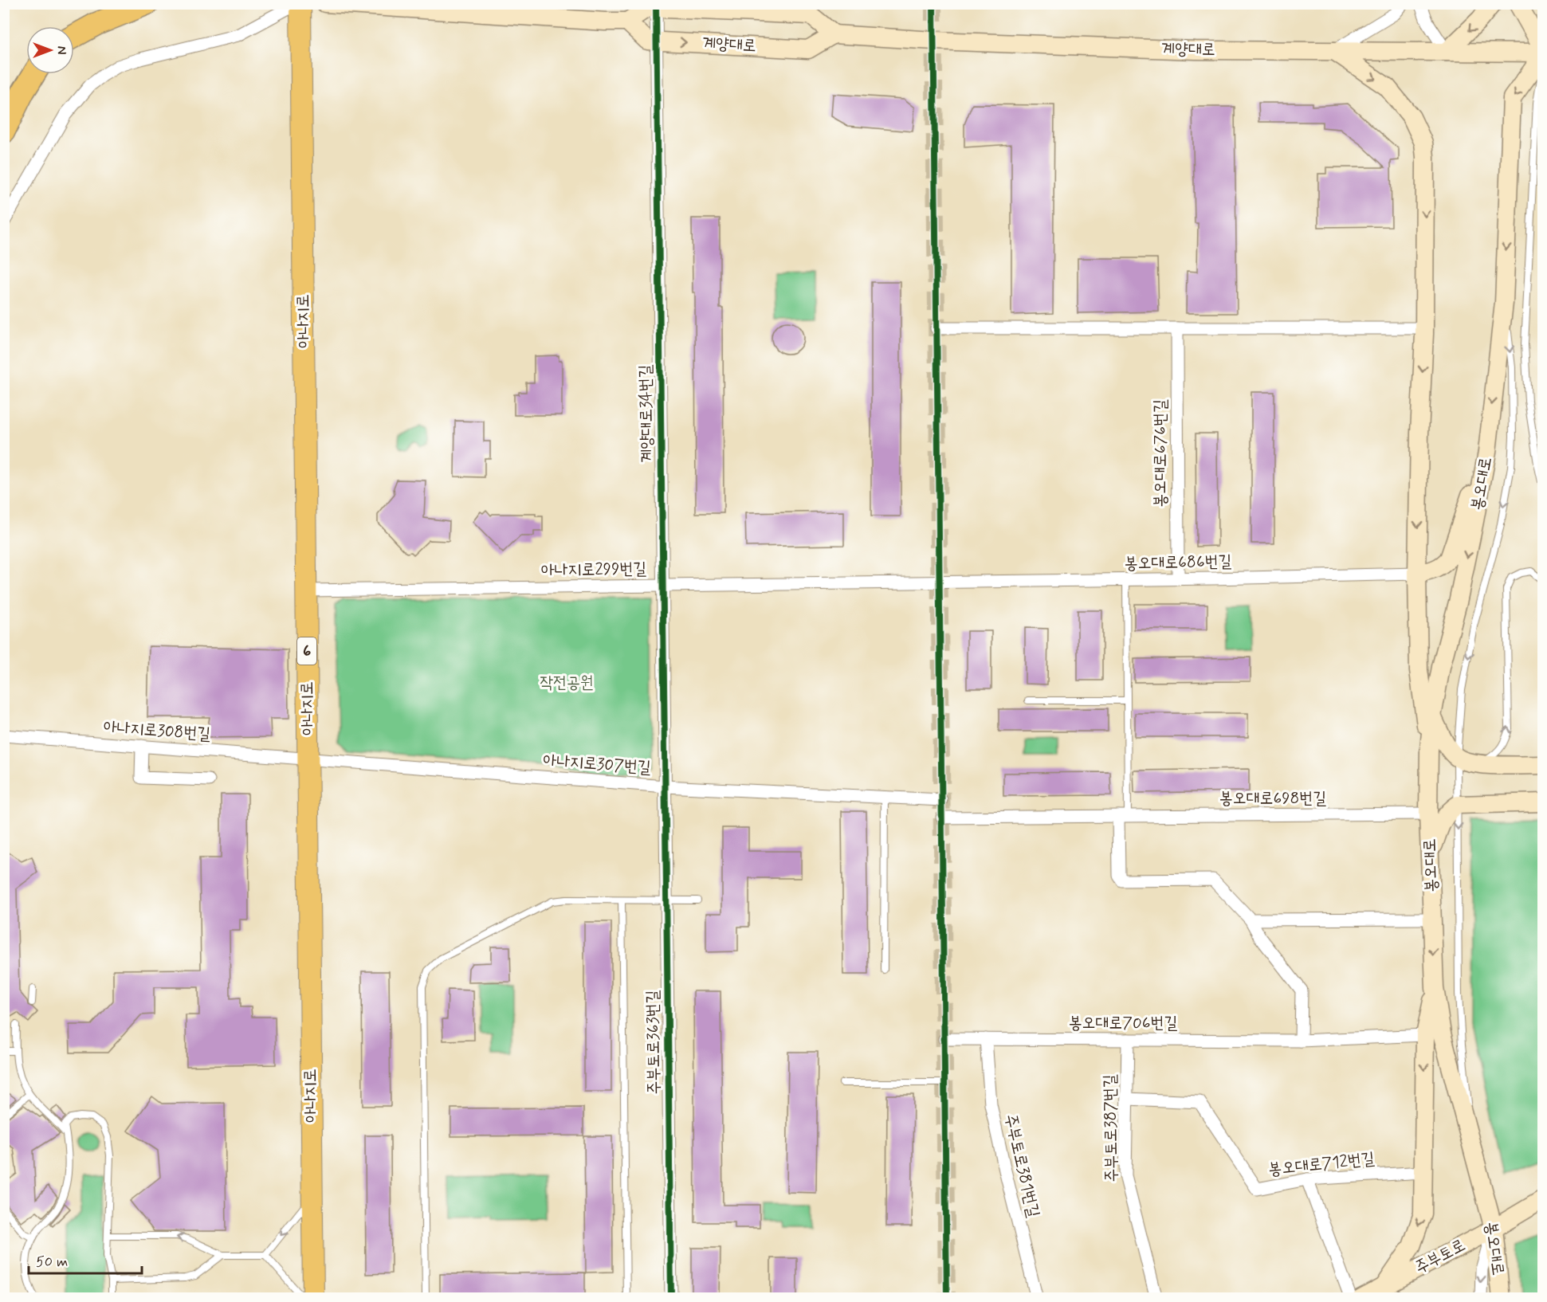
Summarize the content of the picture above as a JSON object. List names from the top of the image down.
{
  "streets": {
    "main road": [
      "계양대로",
      "아나지로",
      "봉오대로",
      "6",
      "주부토로"
    ],
    "street": [
      "계양대로34번길",
      "봉오대로676번길",
      "봉오대로686번길",
      "아나지로299번길",
      "아나지로308번길",
      "아나지로307번길",
      "봉오대로698번길",
      "봉오대로706번길",
      "주부토로363번길",
      "주부토로387번길",
      "봉오대로712번길",
      "주부토로381번길"
    ]
  },
  "crossings": [
    ["계양대로", "계양대로34번길"],
    ["계양대로", "봉오대로"],
    ["아나지로", "아나지로299번길"],
    ["아나지로", "아나지로308번길"],
    ["아나지로", "아나지로307번길"],
    ["계양대로34번길", "아나지로299번길"],
    ["계양대로34번길", "아나지로307번길"],
    ["계양대로34번길", "주부토로363번길"],
    ["봉오대로676번길", "봉오대로686번길"],
    ["봉오대로", "봉오대로698번길"],
    ["봉오대로", "주부토로"],
    ["봉오대로686번길", "아나지로299번길"],
    ["아나지로308번길", "아나지로307번길"],
    ["아나지로307번길", "주부토로363번길"],
    ["봉오대로706번길", "주부토로387번길"],
    ["봉오대로706번길", "주부토로381번길"],
    ["주부토로387번길", "봉오대로712번길"]
  ],
  "parks": ["작전공원"],
  "scale_bar": "50 m",
  "north": "right"
}
